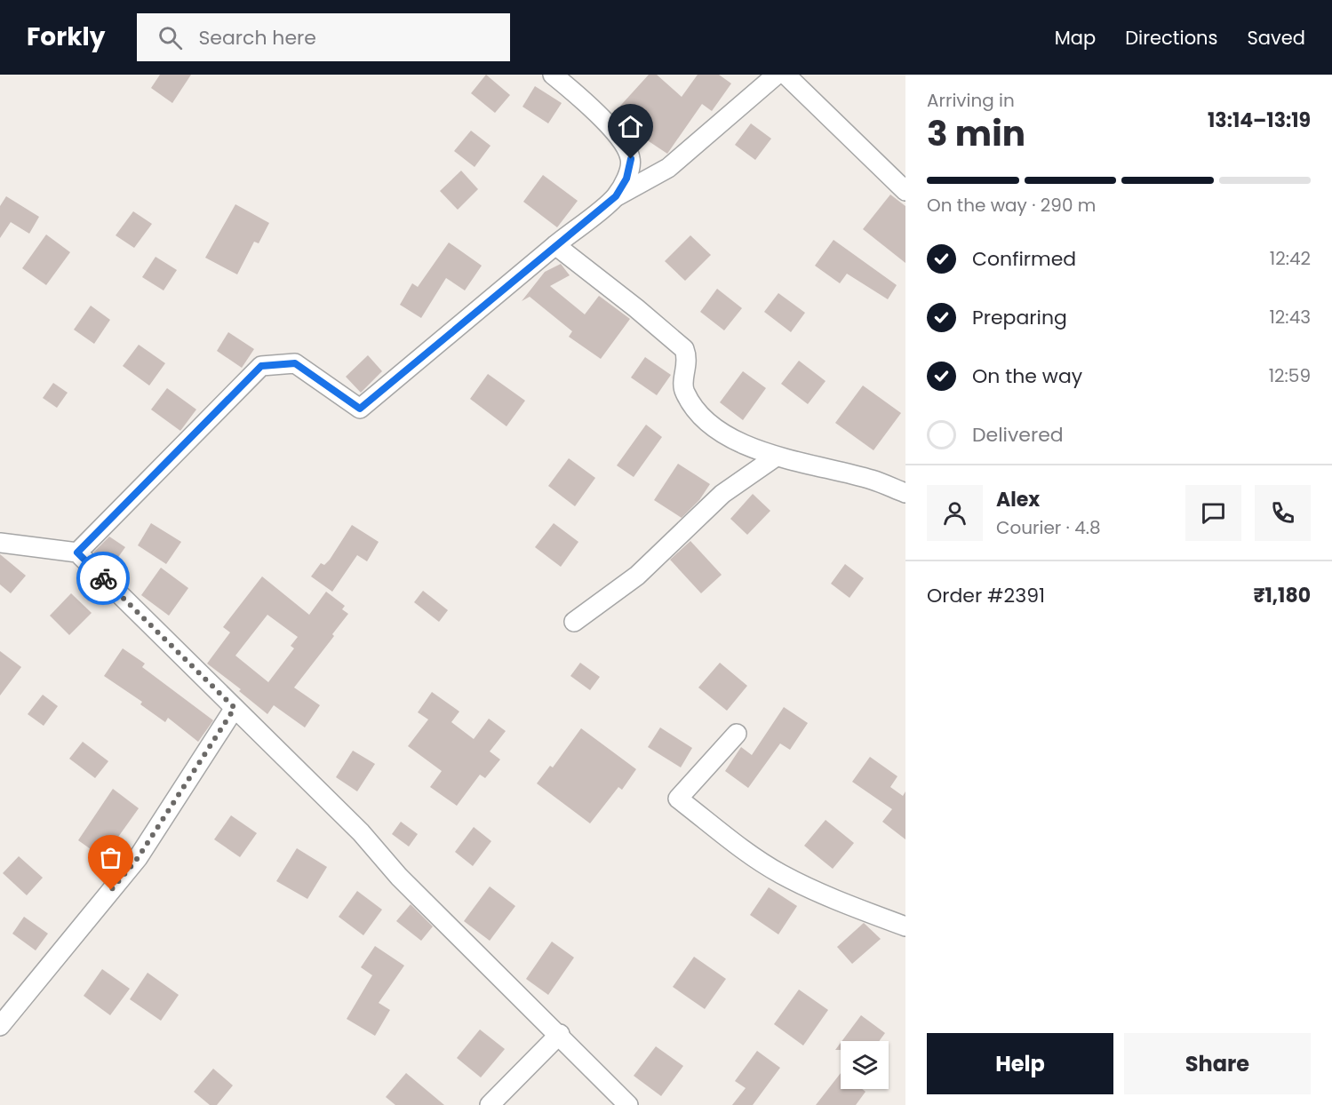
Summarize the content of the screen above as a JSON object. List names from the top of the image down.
{
  "page": {
    "header": "Forkly",
    "search": "Search here",
    "nav": ["Map", "Directions", "Saved"],
    "heading": ["3 min", "Arriving in", "13:14–13:19"],
    "panel": [
      "Alex",
      "Courier · 4.8",
      "Order #2391",
      "₹1,180"
    ],
    "bar": "On the way · 290 m",
    "list": [
      ["Confirmed", "12:42"],
      ["Preparing", "12:43"],
      ["On the way", "12:59"],
      "Delivered"
    ],
    "buttons": ["Help", "Share"]
  }
}
